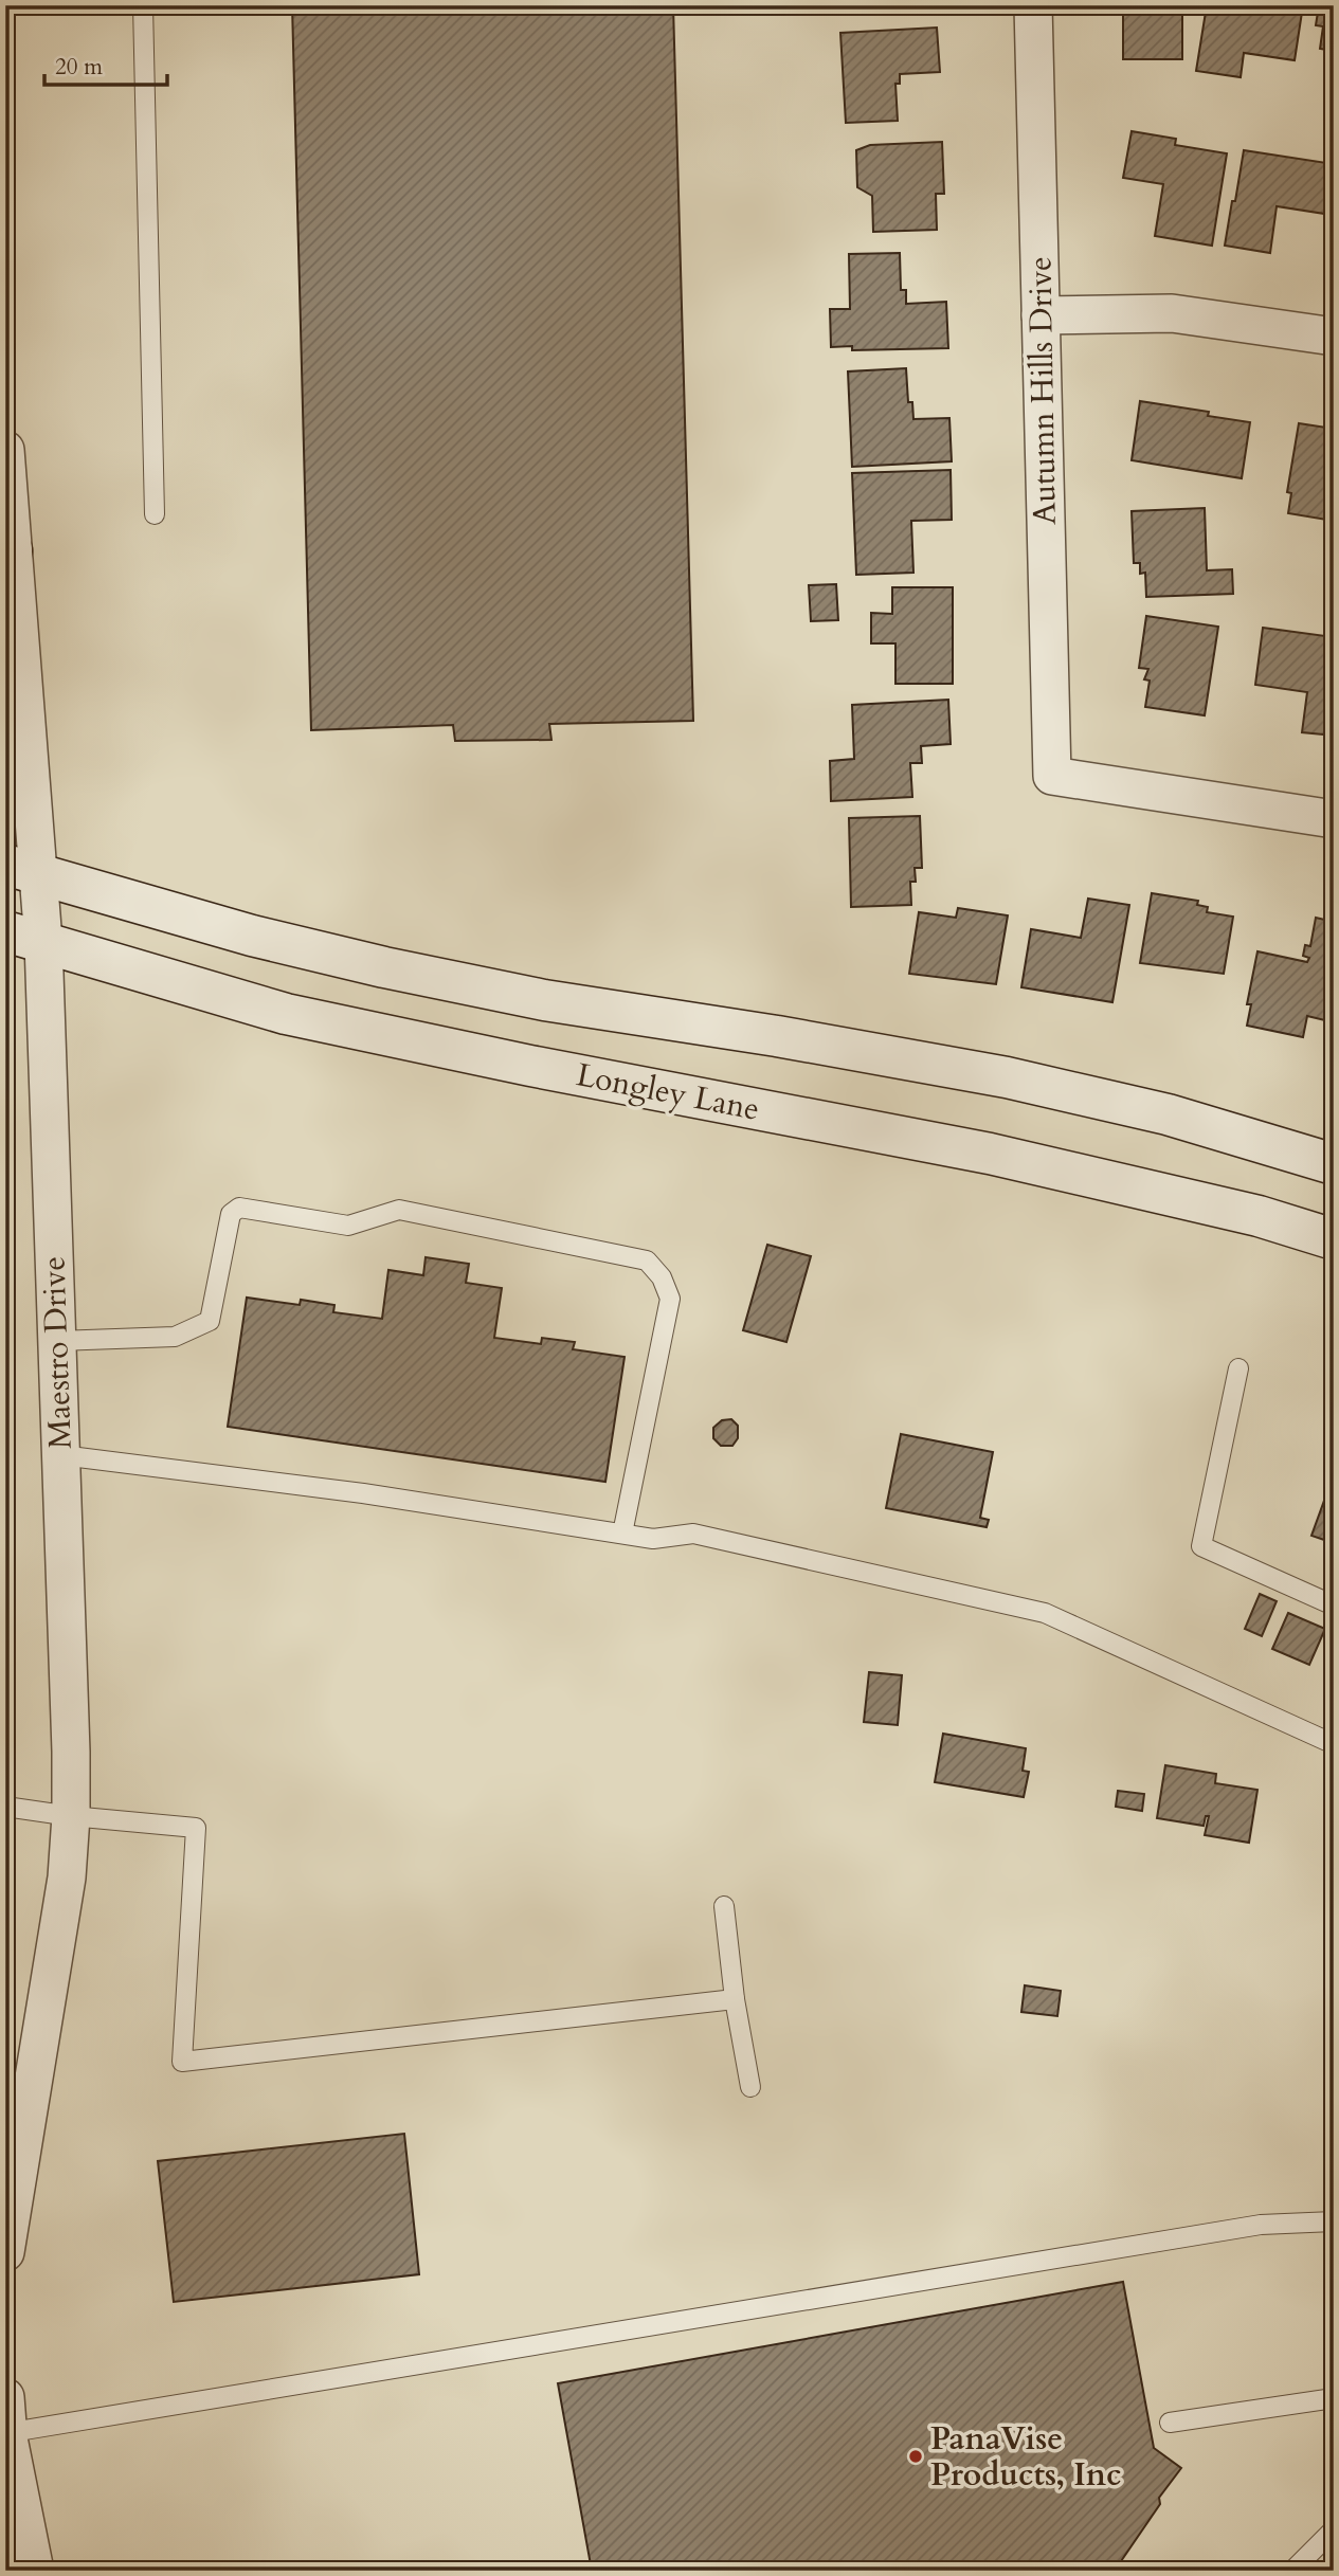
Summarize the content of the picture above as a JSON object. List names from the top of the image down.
{
  "streets": {
    "main road": ["Longley Lane"],
    "street": ["Autumn Hills Drive", "Maestro Drive"]
  },
  "crossings": [
    ["Longley Lane", "Maestro Drive"]
  ],
  "places": ["PanaVise Products, Inc"],
  "scale_bar": "20 m"
}
